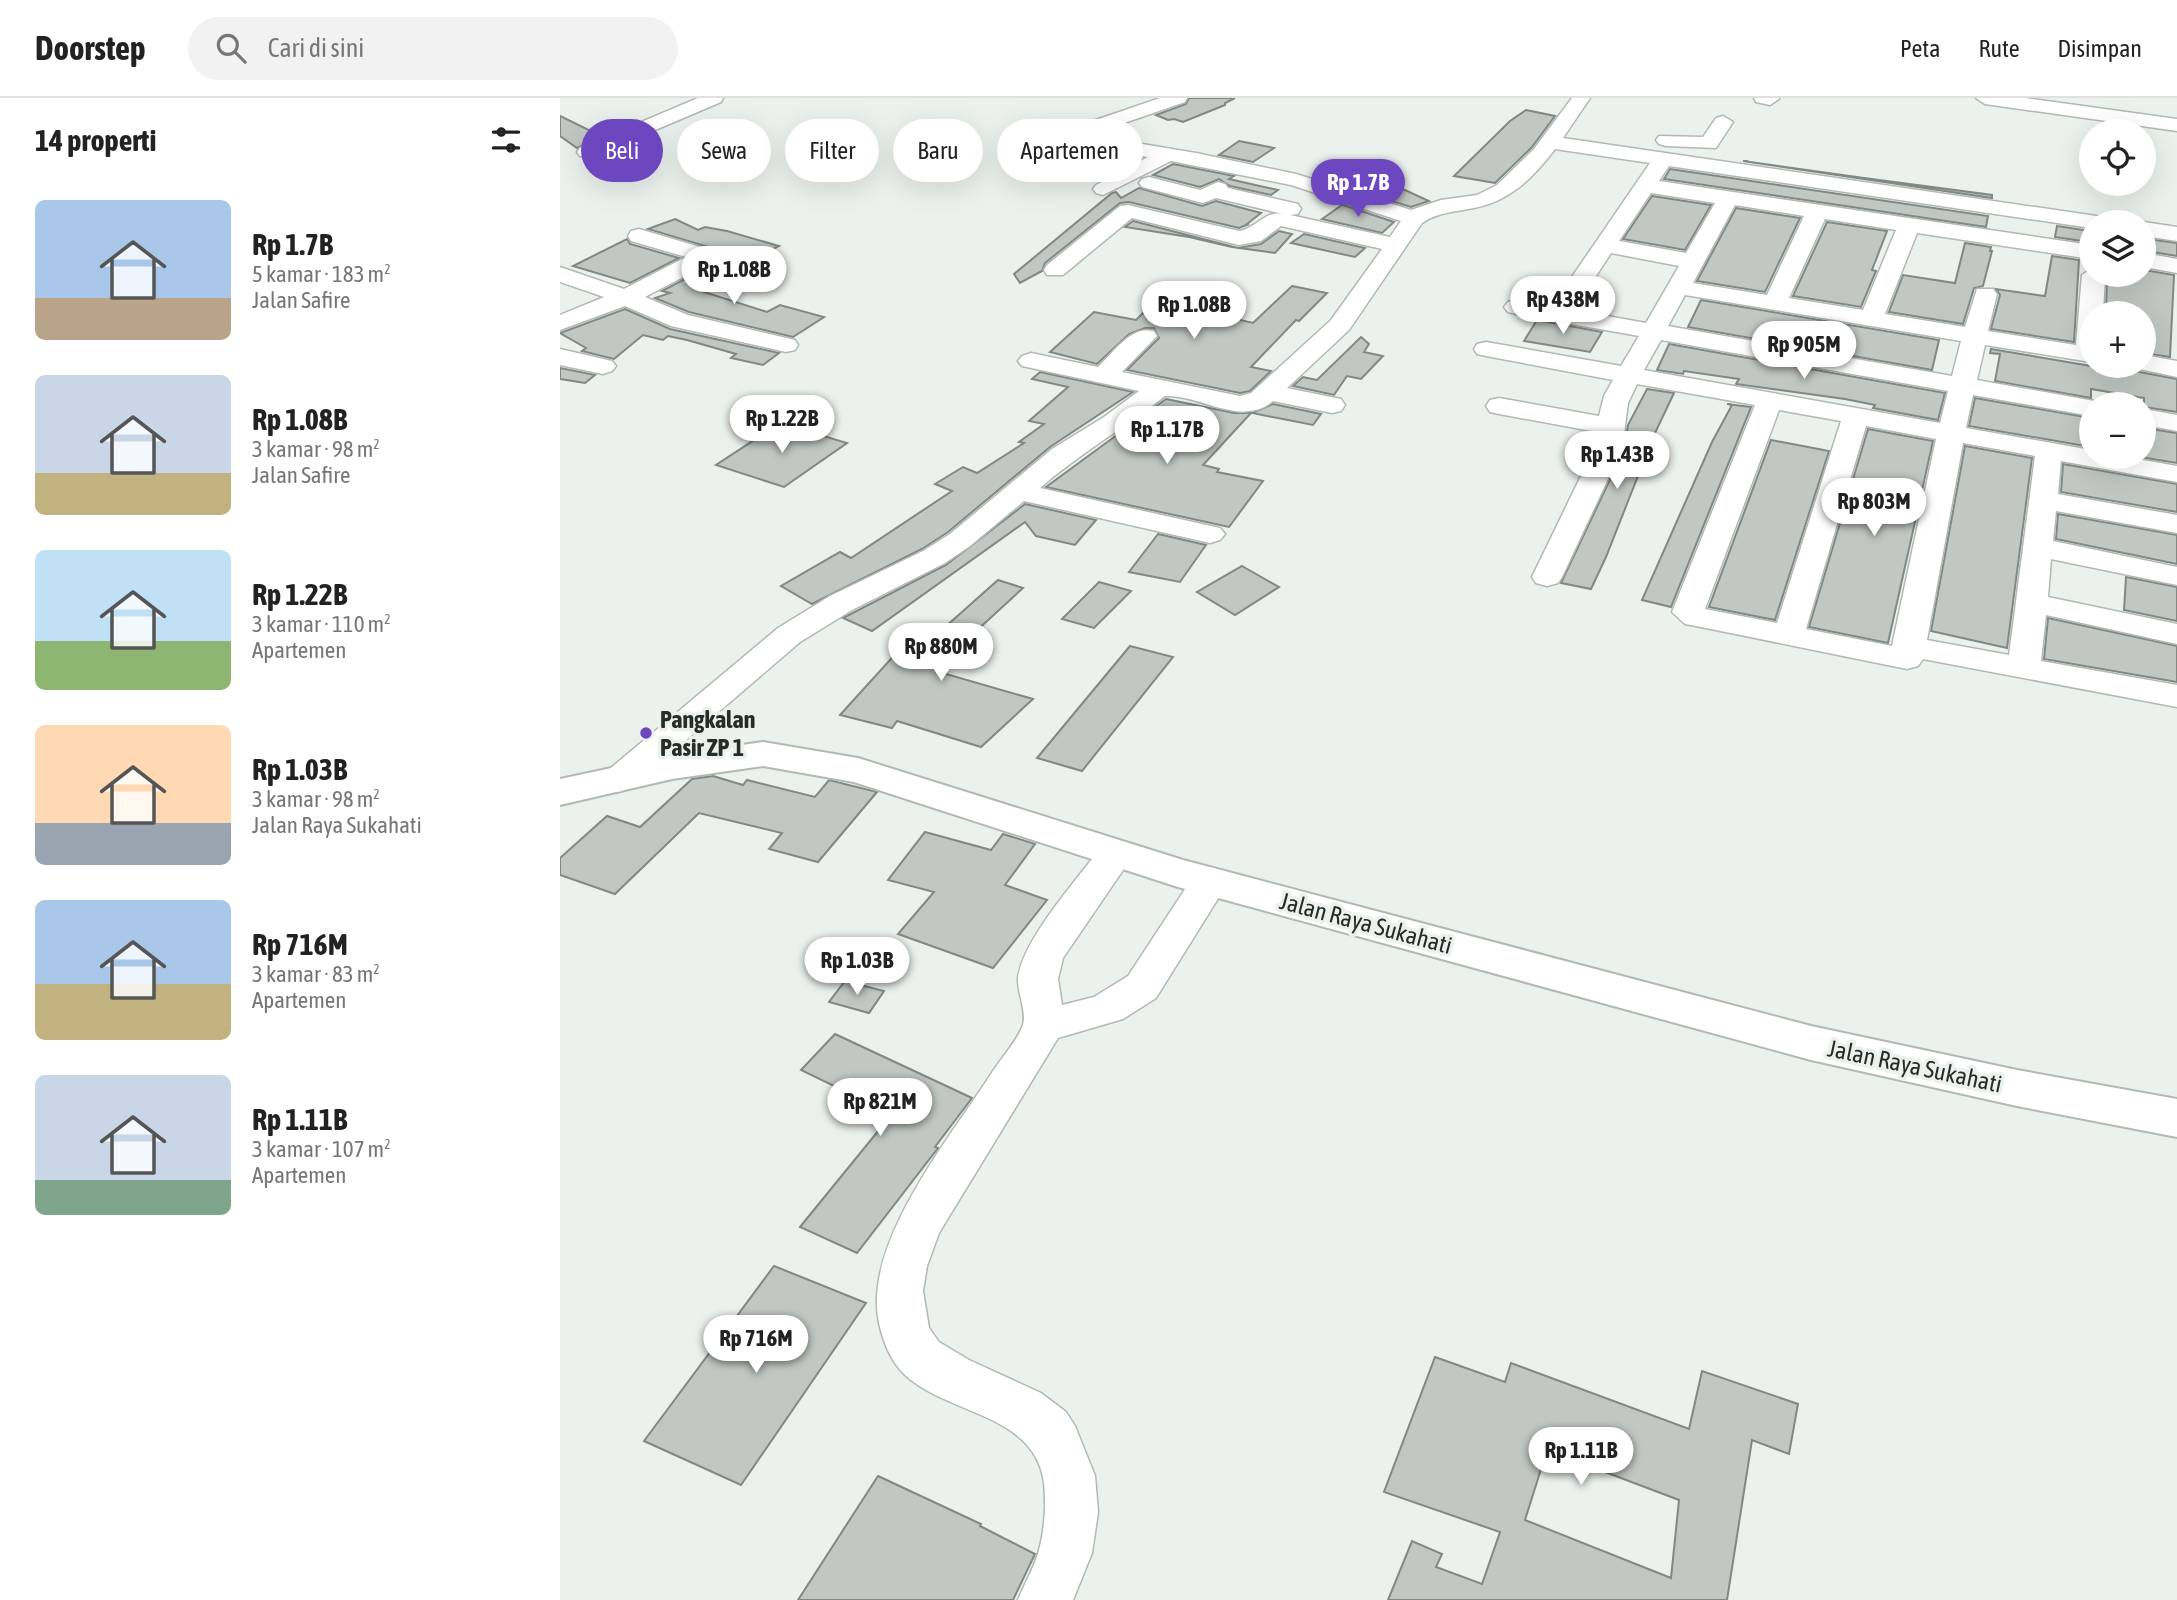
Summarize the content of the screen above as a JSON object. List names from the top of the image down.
{
  "streets": {
    "main road": ["Jalan Raya Sukahati"]
  },
  "places": ["Pangkalan Pasir ZP 1"],
  "page": {
    "header": "Doorstep",
    "search": "Cari di sini",
    "nav": ["Peta", "Rute", "Disimpan"],
    "heading": "14 properti",
    "map_buttons": ["+", "−"],
    "chip": [
      "Beli",
      "Sewa",
      "Filter",
      "Baru",
      "Apartemen"
    ],
    "price": [
      "Rp 1.7B",
      "Rp 1.08B",
      "Rp 438M",
      "Rp 1.08B",
      "Rp 905M",
      "Rp 1.22B",
      "Rp 1.17B",
      "Rp 1.43B",
      "Rp 803M",
      "Rp 880M",
      "Rp 1.03B",
      "Rp 821M",
      "Rp 716M",
      "Rp 1.11B"
    ],
    "list": [
      {
        "name": "Rp 1.7B",
        "note": "5 kamar · 183 m² · Jalan Safire"
      },
      {
        "name": "Rp 1.08B",
        "note": "3 kamar · 98 m² · Jalan Safire"
      },
      {
        "name": "Rp 1.22B",
        "note": "3 kamar · 110 m² · Apartemen"
      },
      {
        "name": "Rp 1.03B",
        "note": "3 kamar · 98 m² · Jalan Raya Sukahati"
      },
      {
        "name": "Rp 716M",
        "note": "3 kamar · 83 m² · Apartemen"
      },
      {
        "name": "Rp 1.11B",
        "note": "3 kamar · 107 m² · Apartemen"
      }
    ]
  }
}
